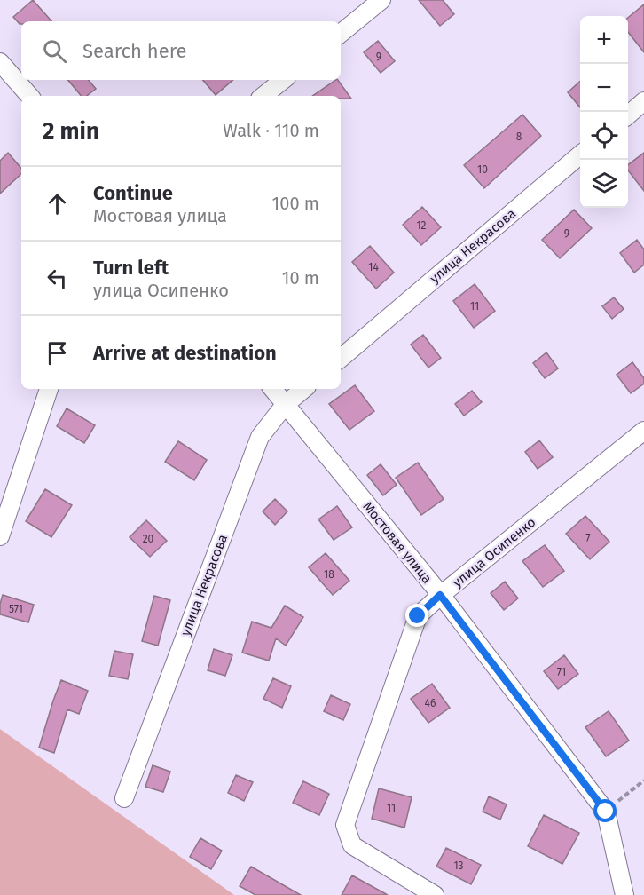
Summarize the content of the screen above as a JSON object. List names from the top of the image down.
{
  "streets": {
    "street": ["улица Некрасова", "Мостовая улица", "улица Осипенко"]
  },
  "crossings": [
    ["улица Некрасова", "Мостовая улица"],
    ["Мостовая улица", "улица Осипенко"]
  ],
  "house_numbers": [
    "9",
    "8",
    "10",
    "12",
    "9",
    "14",
    "11",
    "7",
    "20",
    "18",
    "571",
    "71",
    "46",
    "11",
    "13"
  ],
  "page": {
    "map_buttons": ["+", "−"],
    "search": "Search here",
    "heading": ["2 min", "Walk · 110 m"],
    "list": [
      ["Continue", "Мостовая улица", "100 m"],
      ["Turn left", "улица Осипенко", "10 m"],
      "Arrive at destination"
    ]
  }
}
